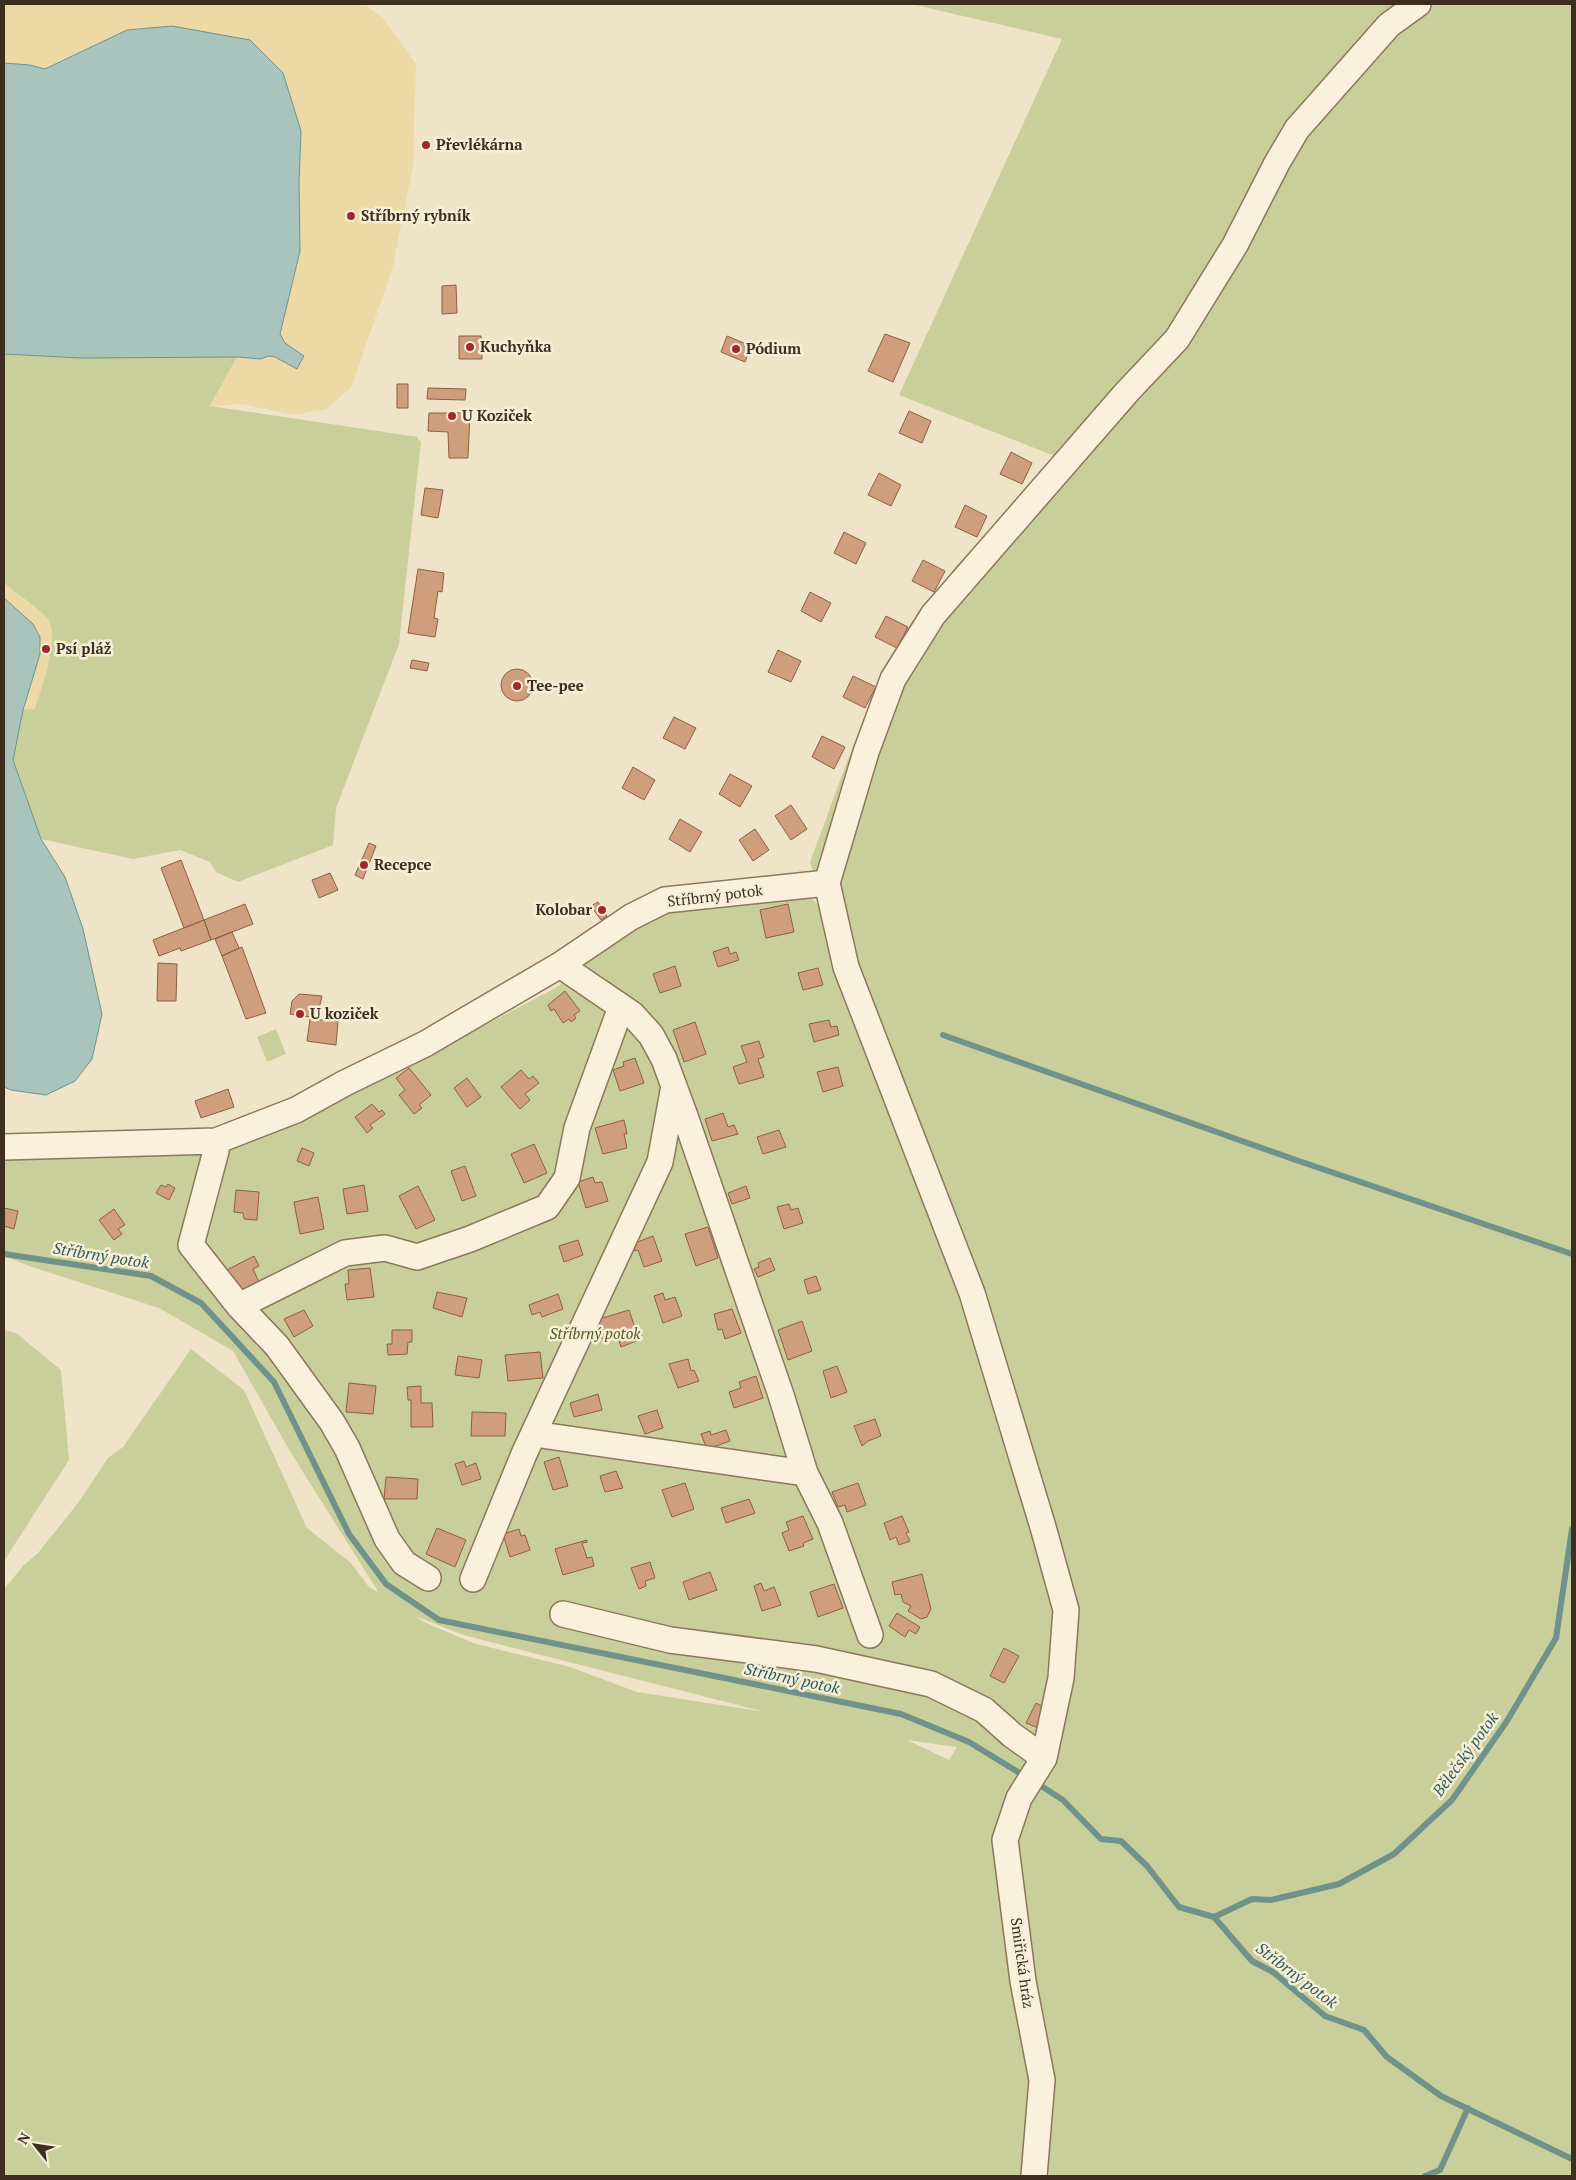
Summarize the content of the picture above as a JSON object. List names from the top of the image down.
{
  "streets": {
    "lane": ["Stříbrný potok", "Smiřická hráz"]
  },
  "water": ["Stříbrný potok", "Bělečský potok"],
  "parks": ["Stříbrný potok"],
  "places": [
    "Převlékárna",
    "Stříbrný rybník",
    "Kuchyňka",
    "Pódium",
    "U Koziček",
    "Psí pláž",
    "Tee-pee",
    "Recepce",
    "Kolobar",
    "U koziček"
  ],
  "north": "top left"
}
